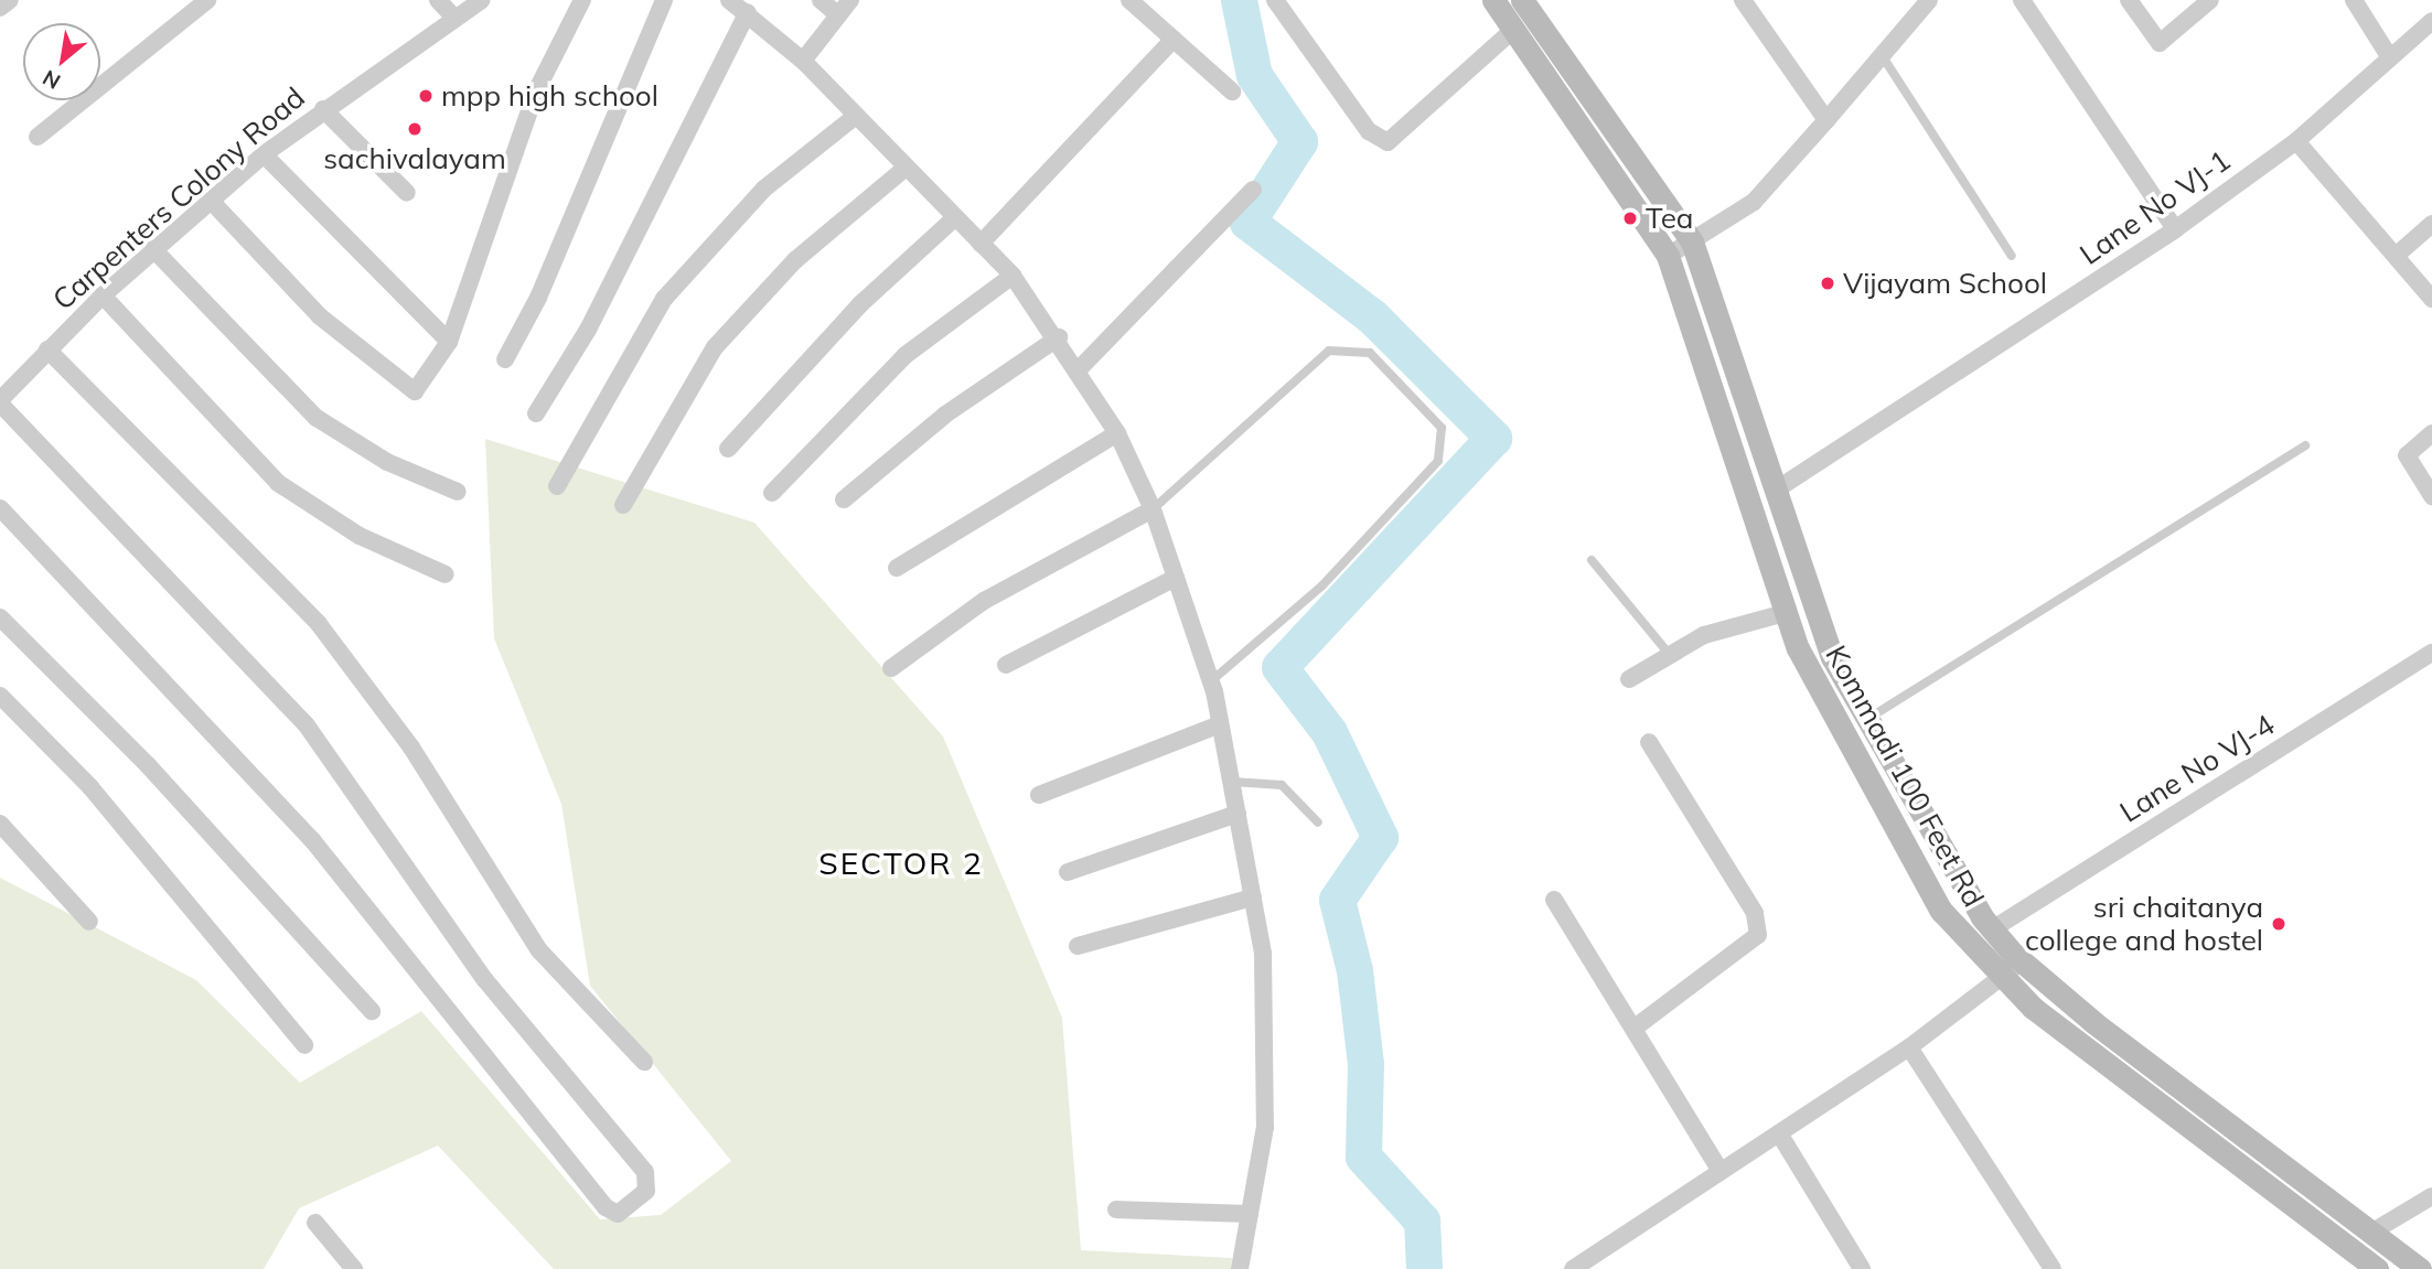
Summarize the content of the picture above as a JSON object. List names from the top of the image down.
{
  "streets": {
    "main road": ["Kommadi 100 Feet Rd"],
    "street": ["Carpenters Colony Road", "Lane No VJ-1", "Lane No VJ-4"]
  },
  "crossings": [
    ["Lane No VJ-1", "Kommadi 100 Feet Rd"],
    ["Lane No VJ-4", "Kommadi 100 Feet Rd"]
  ],
  "districts": ["SECTOR 2"],
  "places": [
    "mpp high school",
    "sachivalayam",
    "Tea",
    "Vijayam School",
    "sri chaitanya college and hostel"
  ],
  "north": "bottom left"
}
